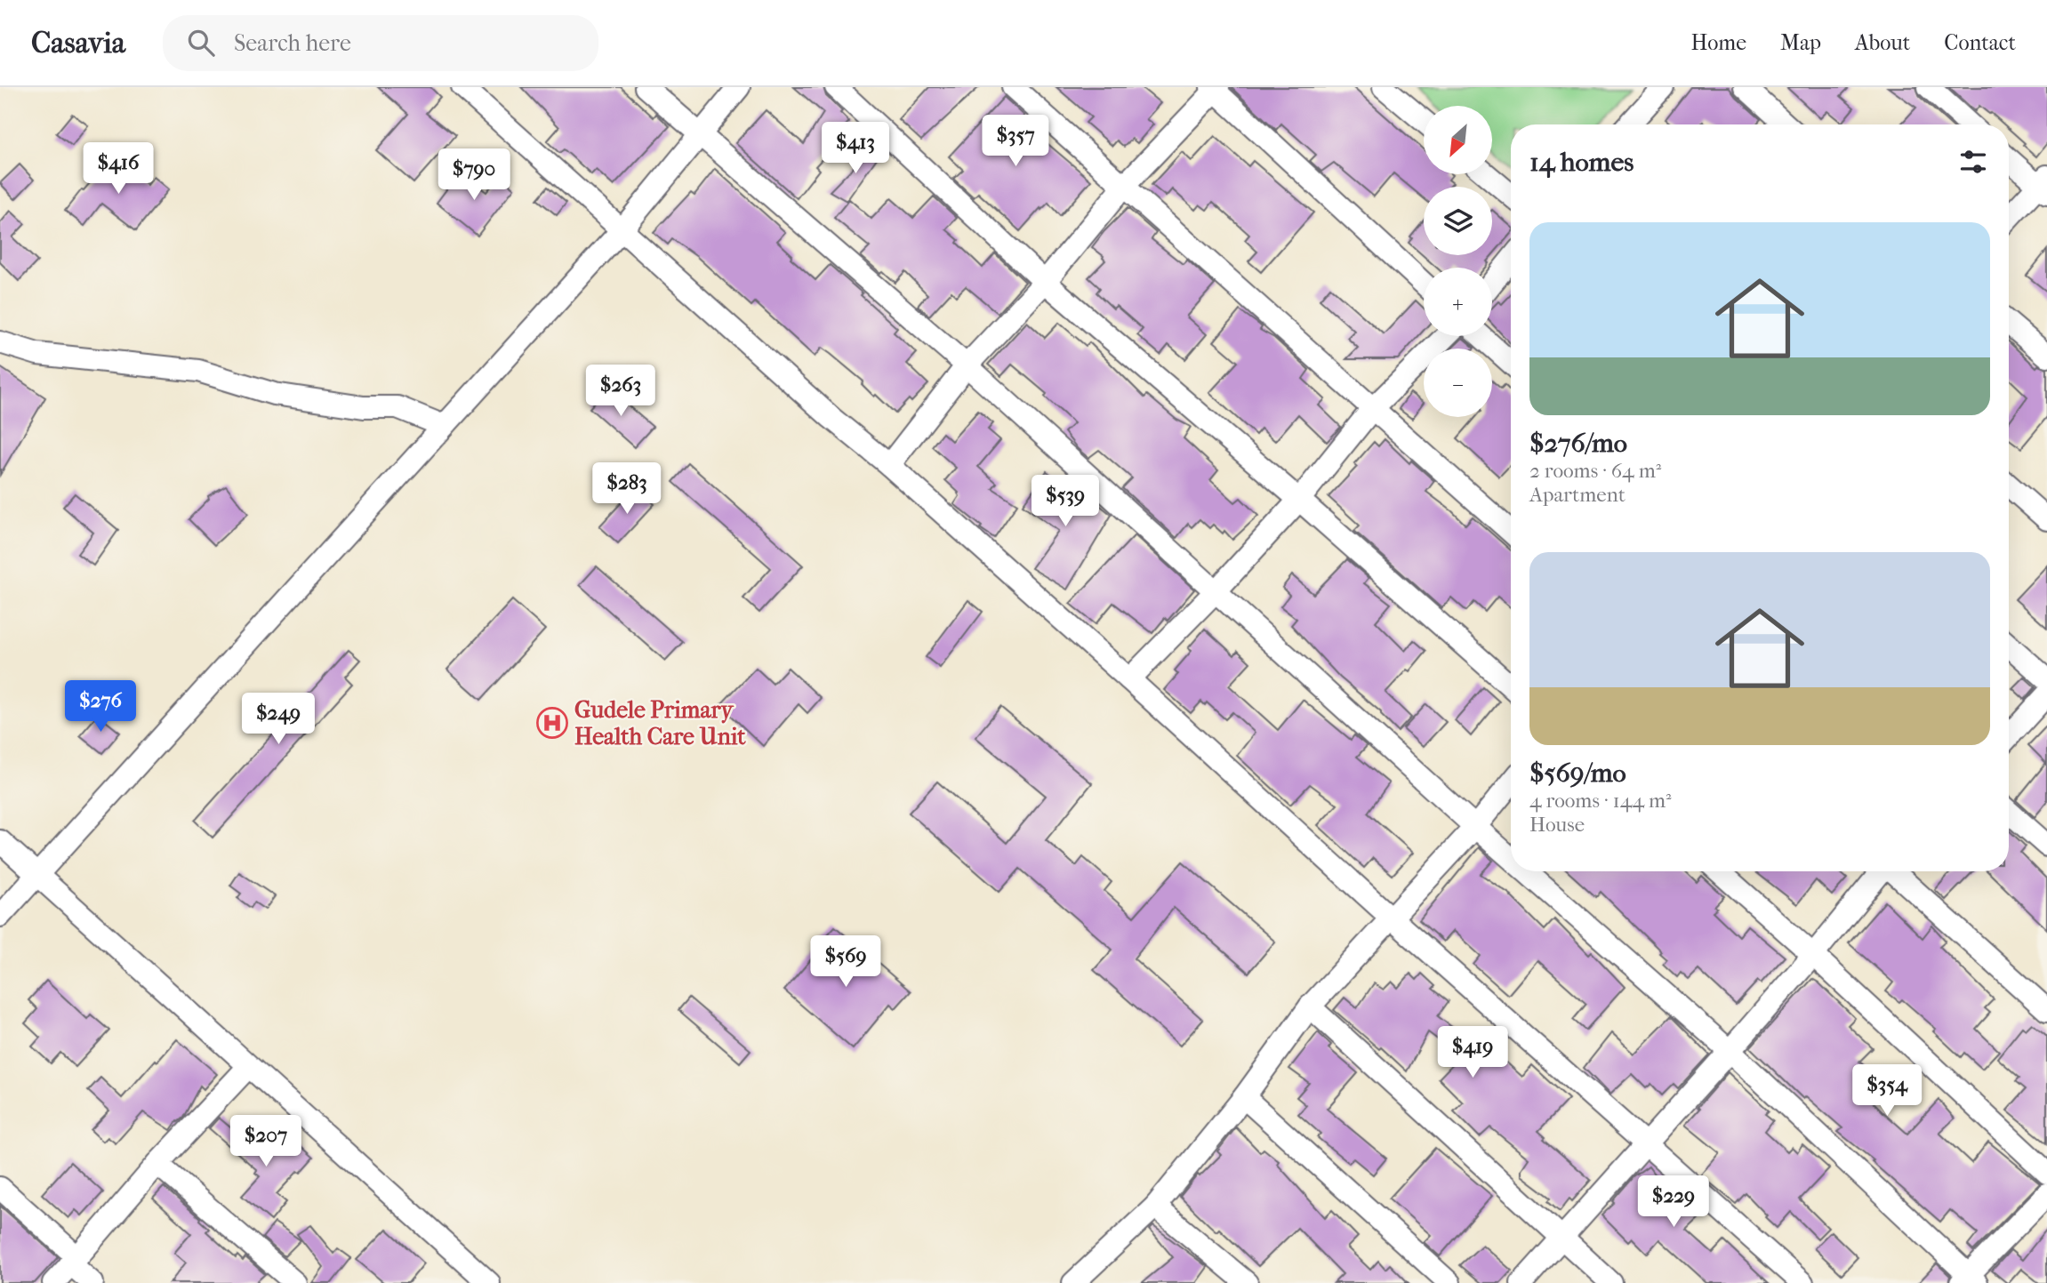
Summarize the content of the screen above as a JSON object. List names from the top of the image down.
{
  "places": {
    "hospital": ["Gudele Primary Health Care Unit"]
  },
  "north": "bottom left",
  "page": {
    "header": "Casavia",
    "search": "Search here",
    "nav": [
      "Home",
      "Map",
      "About",
      "Contact"
    ],
    "map_buttons": ["+", "−"],
    "price": [
      "$357",
      "$413",
      "$416",
      "$790",
      "$263",
      "$283",
      "$539",
      "$276",
      "$249",
      "$569",
      "$419",
      "$354",
      "$207",
      "$229"
    ],
    "heading": "14 homes",
    "list": [
      {
        "name": "$276/mo",
        "note": "2 rooms · 64 m² · Apartment"
      },
      {
        "name": "$569/mo",
        "note": "4 rooms · 144 m² · House"
      }
    ]
  }
}
